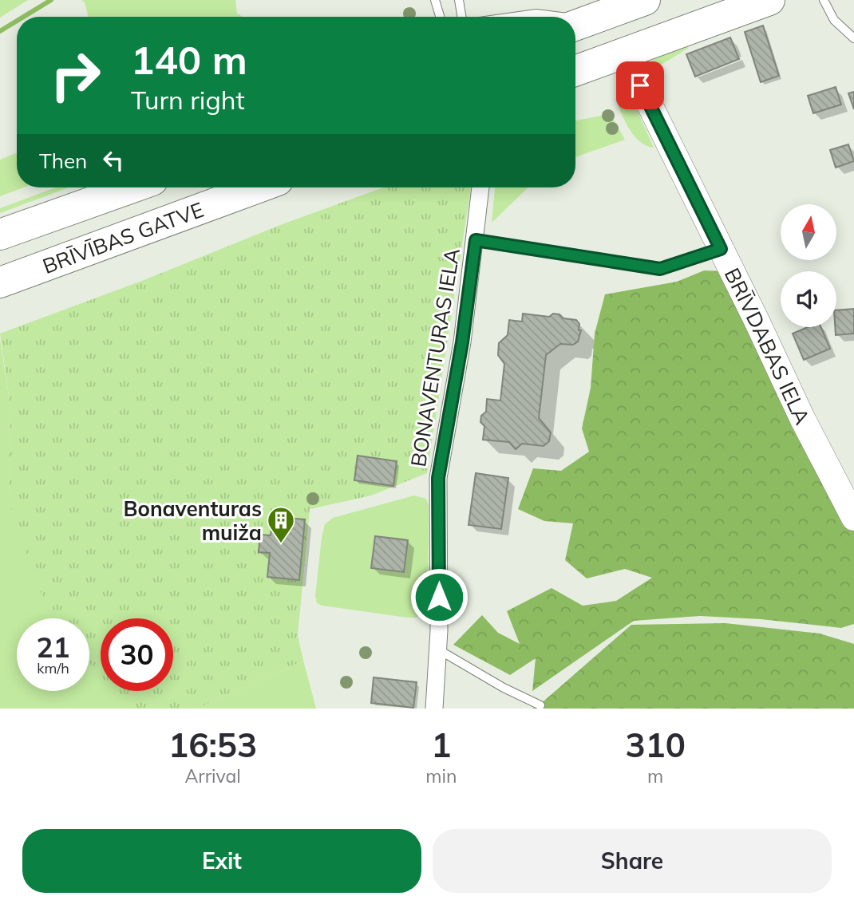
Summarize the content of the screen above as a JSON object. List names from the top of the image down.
{
  "streets": {
    "highway": ["BRĪVĪBAS GATVE"],
    "street": ["BRĪVDABAS IELA", "BONAVENTURAS IELA"]
  },
  "places": {
    "building": ["Bonaventuras muiža"]
  },
  "north": "top",
  "page": {
    "turn": ["140 m", "Turn right"],
    "then": "Then",
    "speed": "21 km/h",
    "limit": "30",
    "eta": [
      "16:53",
      "Arrival",
      "1",
      "min",
      "310",
      "m"
    ],
    "buttons": ["Exit", "Share"]
  }
}
